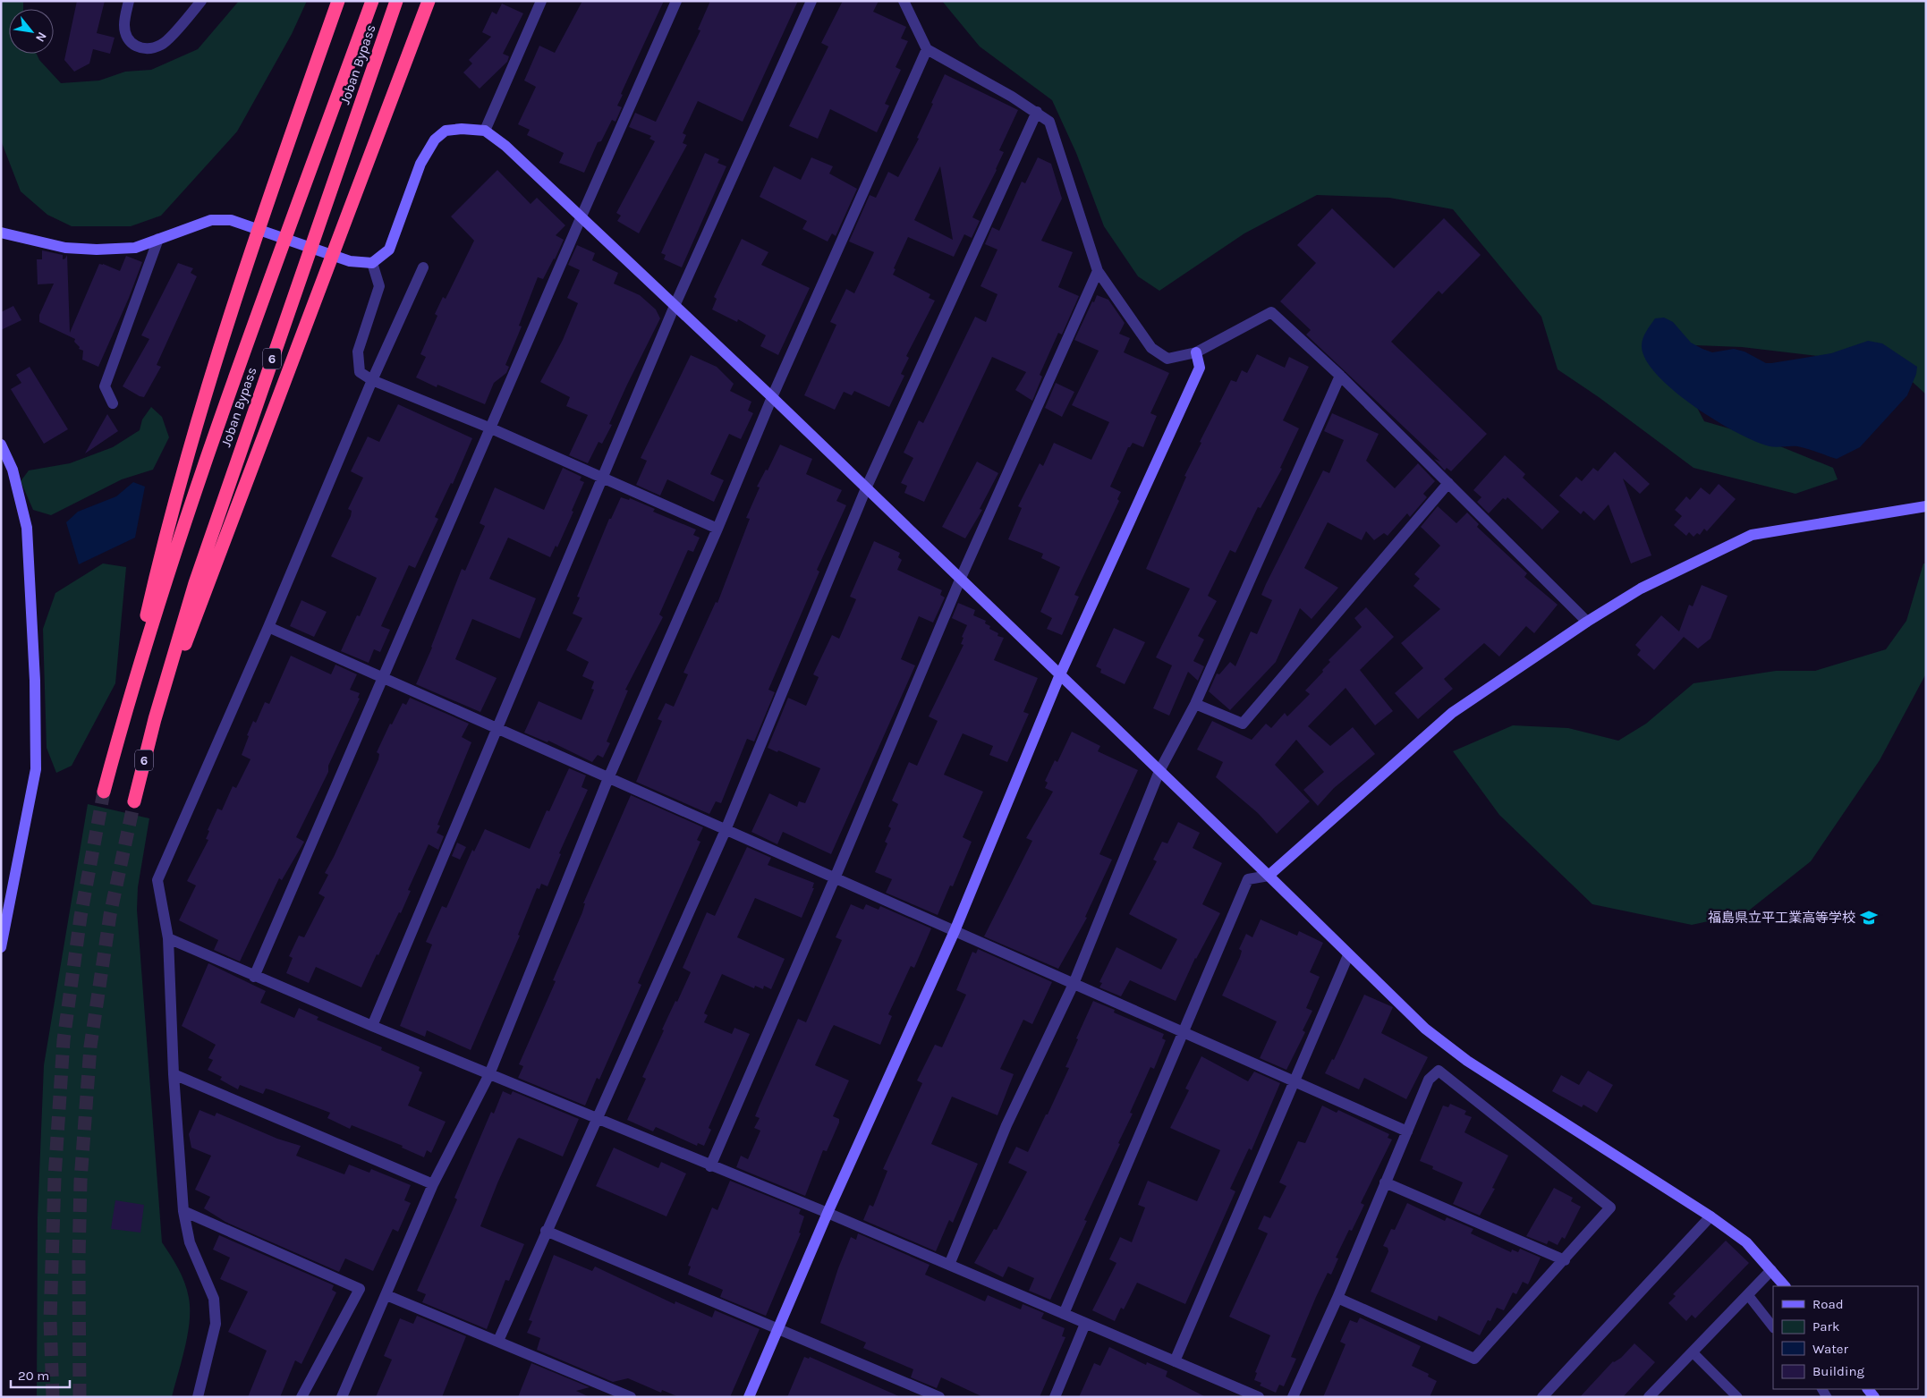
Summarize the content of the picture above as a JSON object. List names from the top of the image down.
{
  "streets": {
    "highway": ["Joban Bypass", "6"]
  },
  "places": {
    "school or university": ["福島県立平工業高等学校"]
  },
  "legend": [
    "Road",
    "Park",
    "Water",
    "Building"
  ],
  "scale_bar": "20 m",
  "north": "bottom right"
}
